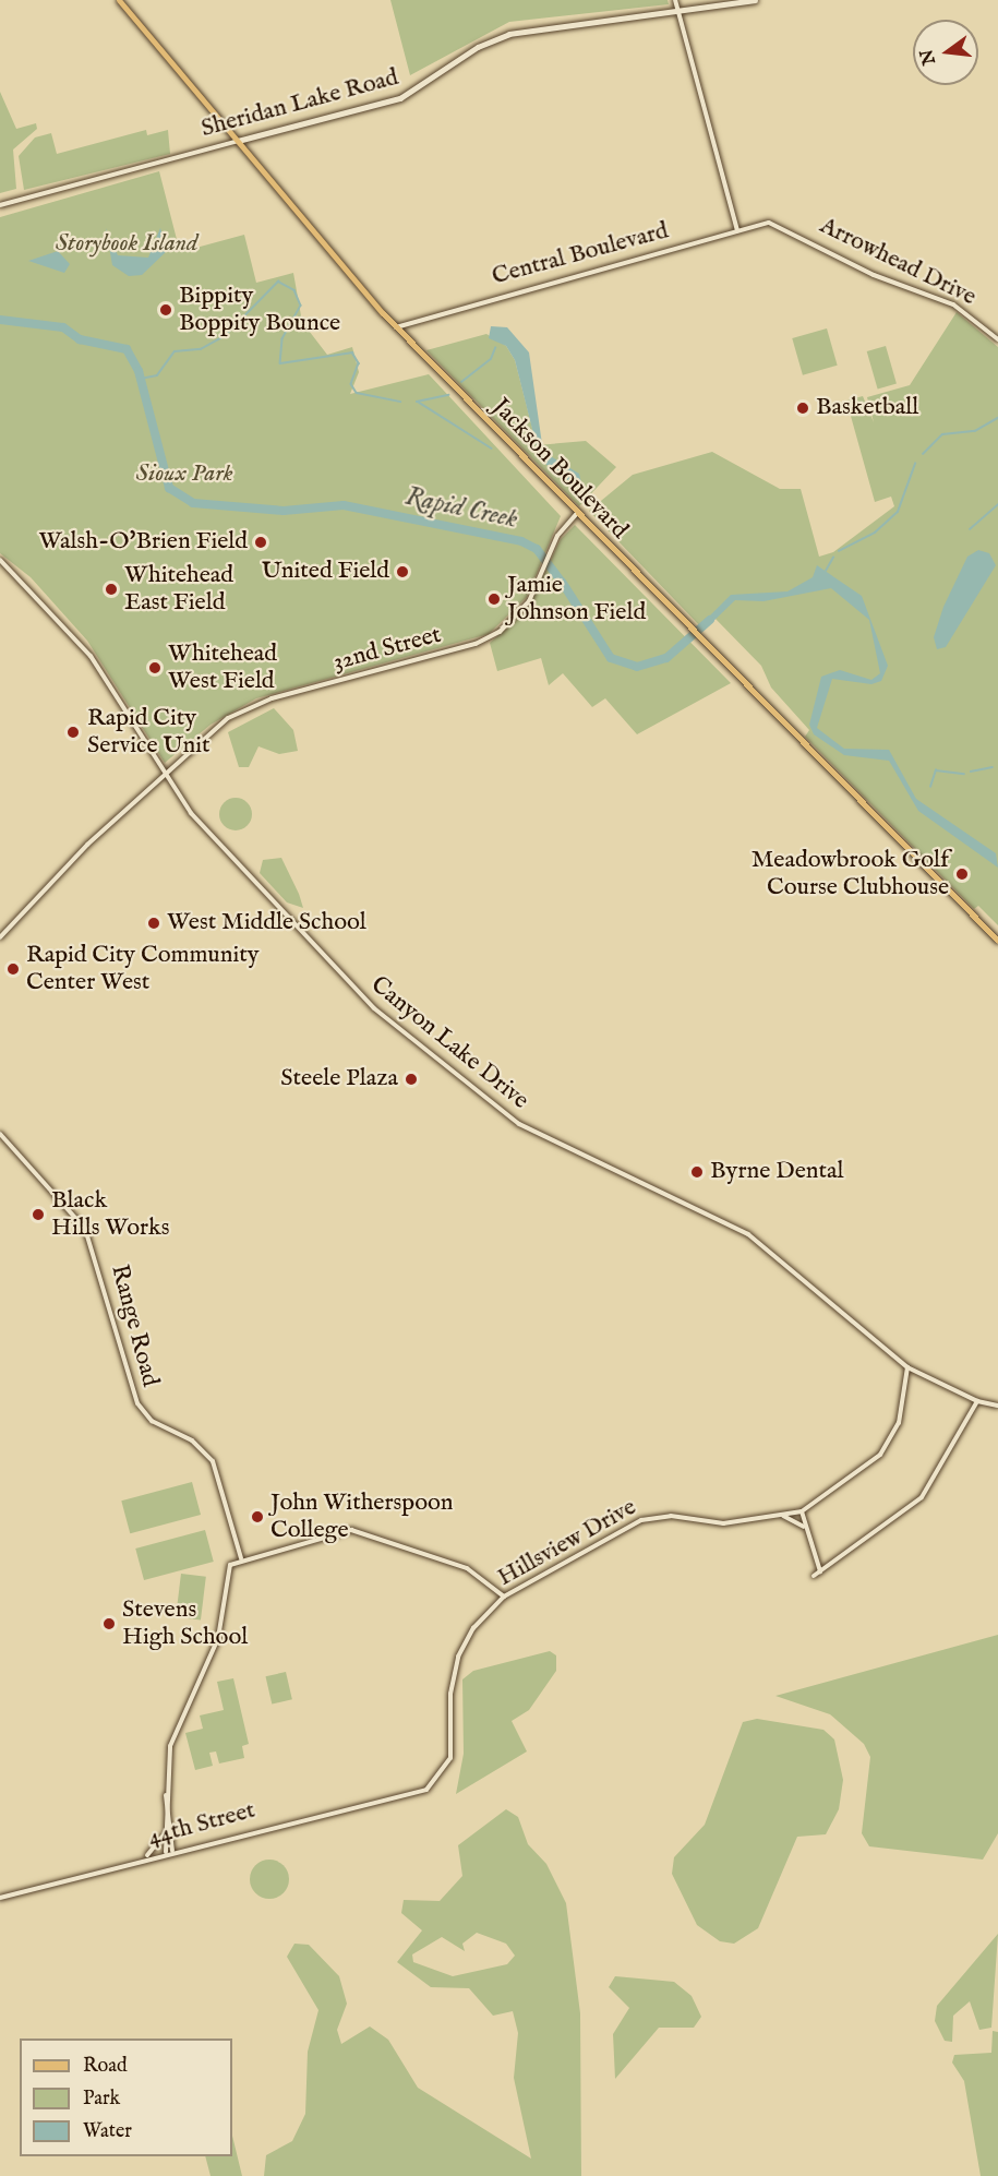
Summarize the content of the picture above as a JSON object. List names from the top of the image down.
{
  "streets": {
    "main road": ["Sheridan Lake Road", "Jackson Boulevard"],
    "street": [
      "Central Boulevard",
      "Arrowhead Drive",
      "32nd Street",
      "Canyon Lake Drive",
      "Range Road",
      "Hillsview Drive",
      "44th Street"
    ]
  },
  "crossings": [
    ["Sheridan Lake Road", "Jackson Boulevard"],
    ["Central Boulevard", "Arrowhead Drive"],
    ["Central Boulevard", "Jackson Boulevard"],
    ["Jackson Boulevard", "32nd Street"],
    ["32nd Street", "Canyon Lake Drive"],
    ["Canyon Lake Drive", "Hillsview Drive"],
    ["Hillsview Drive", "44th Street"]
  ],
  "water": ["Rapid Creek"],
  "parks": ["Storybook Island", "Sioux Park"],
  "places": [
    "Bippity Boppity Bounce",
    "Basketball",
    "Walsh-O'Brien Field",
    "United Field",
    "Whitehead East Field",
    "Jamie Johnson Field",
    "Whitehead West Field",
    "Rapid City Service Unit",
    "Meadowbrook Golf Course Clubhouse",
    "West Middle School",
    "Rapid City Community Center West",
    "Steele Plaza",
    "Byrne Dental",
    "Black Hills Works",
    "John Witherspoon College",
    "Stevens High School"
  ],
  "legend": ["Road", "Park", "Water"],
  "north": "left"
}
